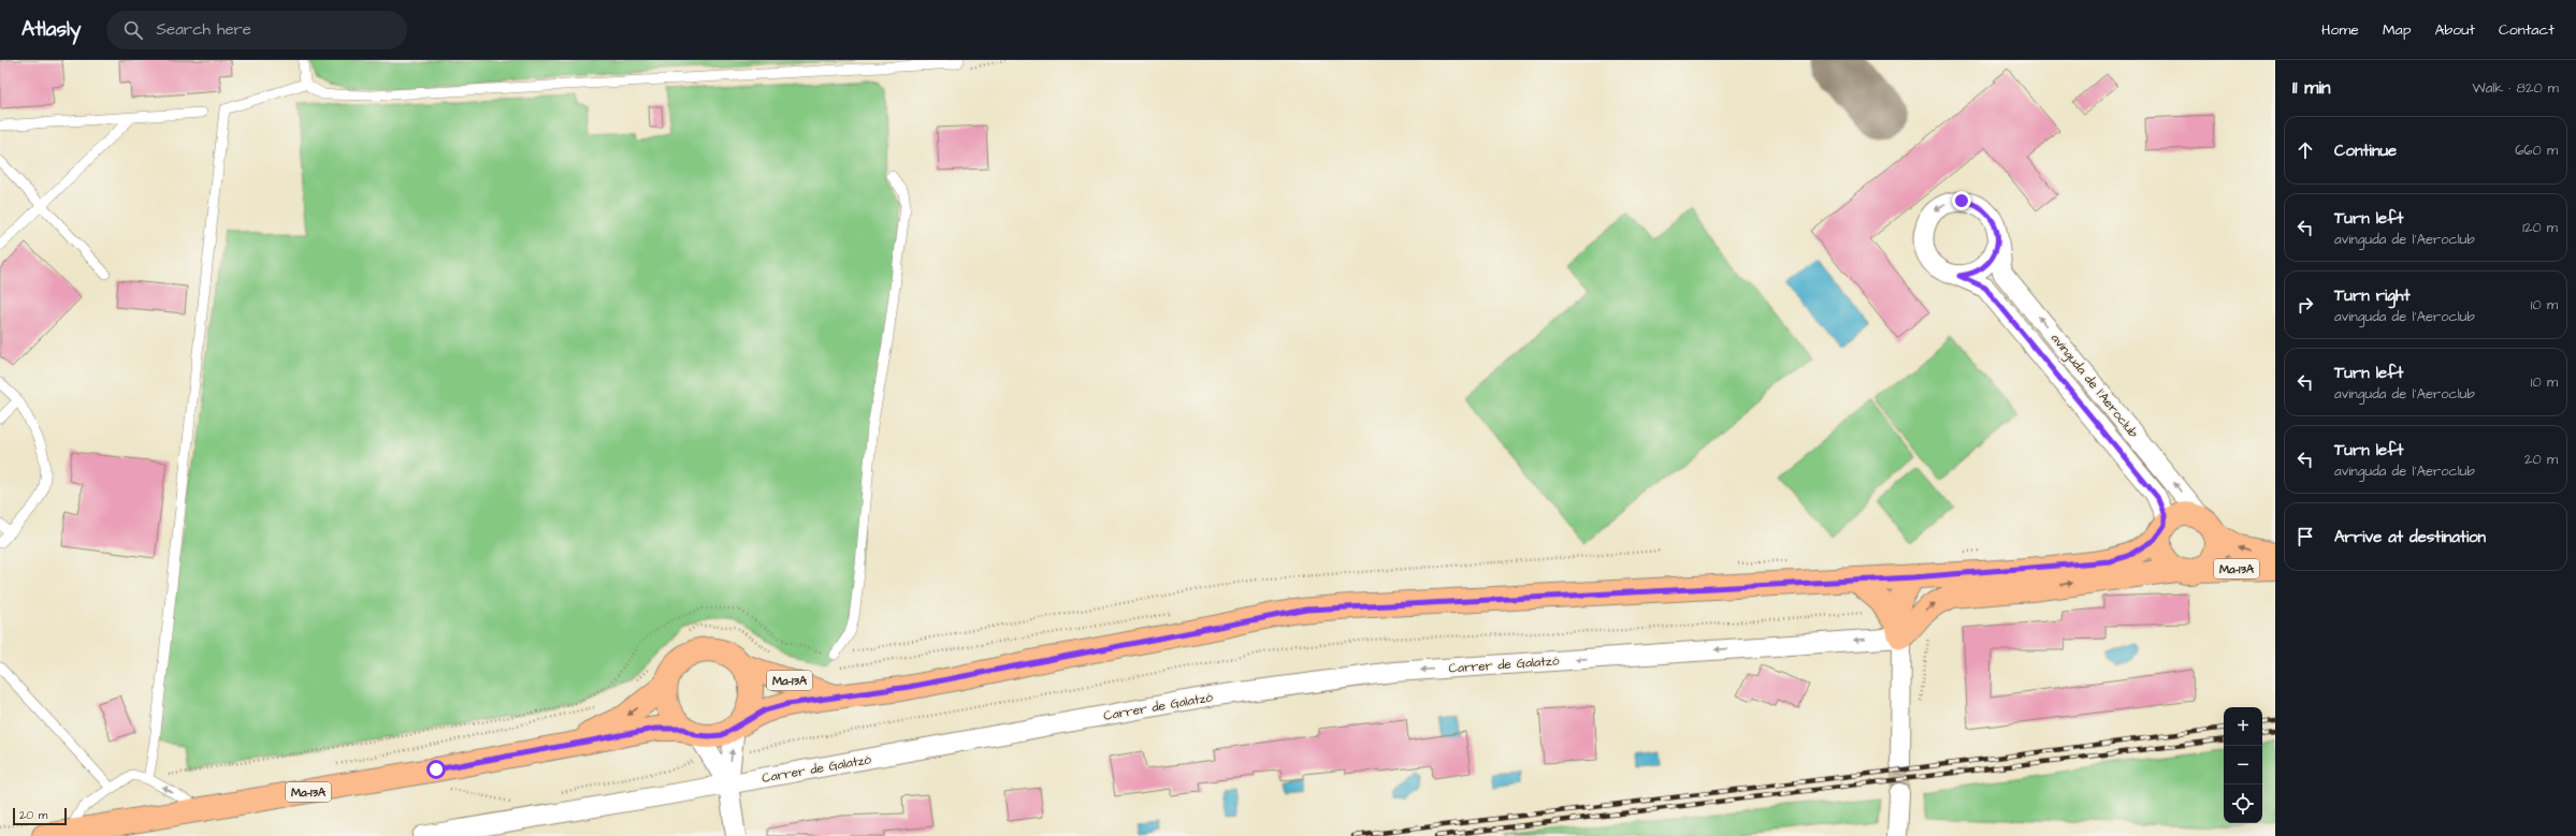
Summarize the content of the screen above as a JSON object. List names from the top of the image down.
{
  "streets": {
    "main road": ["Ma-13A"],
    "street": ["avinguda de l'Aeroclub", "Carrer de Galatzó"]
  },
  "crossings": [
    ["avinguda de l'Aeroclub", "Ma-13A"]
  ],
  "one_way": ["Carrer de Galatzó"],
  "scale_bar": "20 m",
  "page": {
    "header": "Atlasly",
    "search": "Search here",
    "nav": [
      "Home",
      "Map",
      "About",
      "Contact"
    ],
    "heading": ["11 min", "Walk · 820 m"],
    "list": [
      ["Continue", "660 m"],
      ["Turn left", "avinguda de l'Aeroclub", "120 m"],
      ["Turn right", "avinguda de l'Aeroclub", "10 m"],
      ["Turn left", "avinguda de l'Aeroclub", "10 m"],
      ["Turn left", "avinguda de l'Aeroclub", "20 m"],
      "Arrive at destination"
    ],
    "map_buttons": ["+", "−"],
    "scale": "20 m"
  }
}
